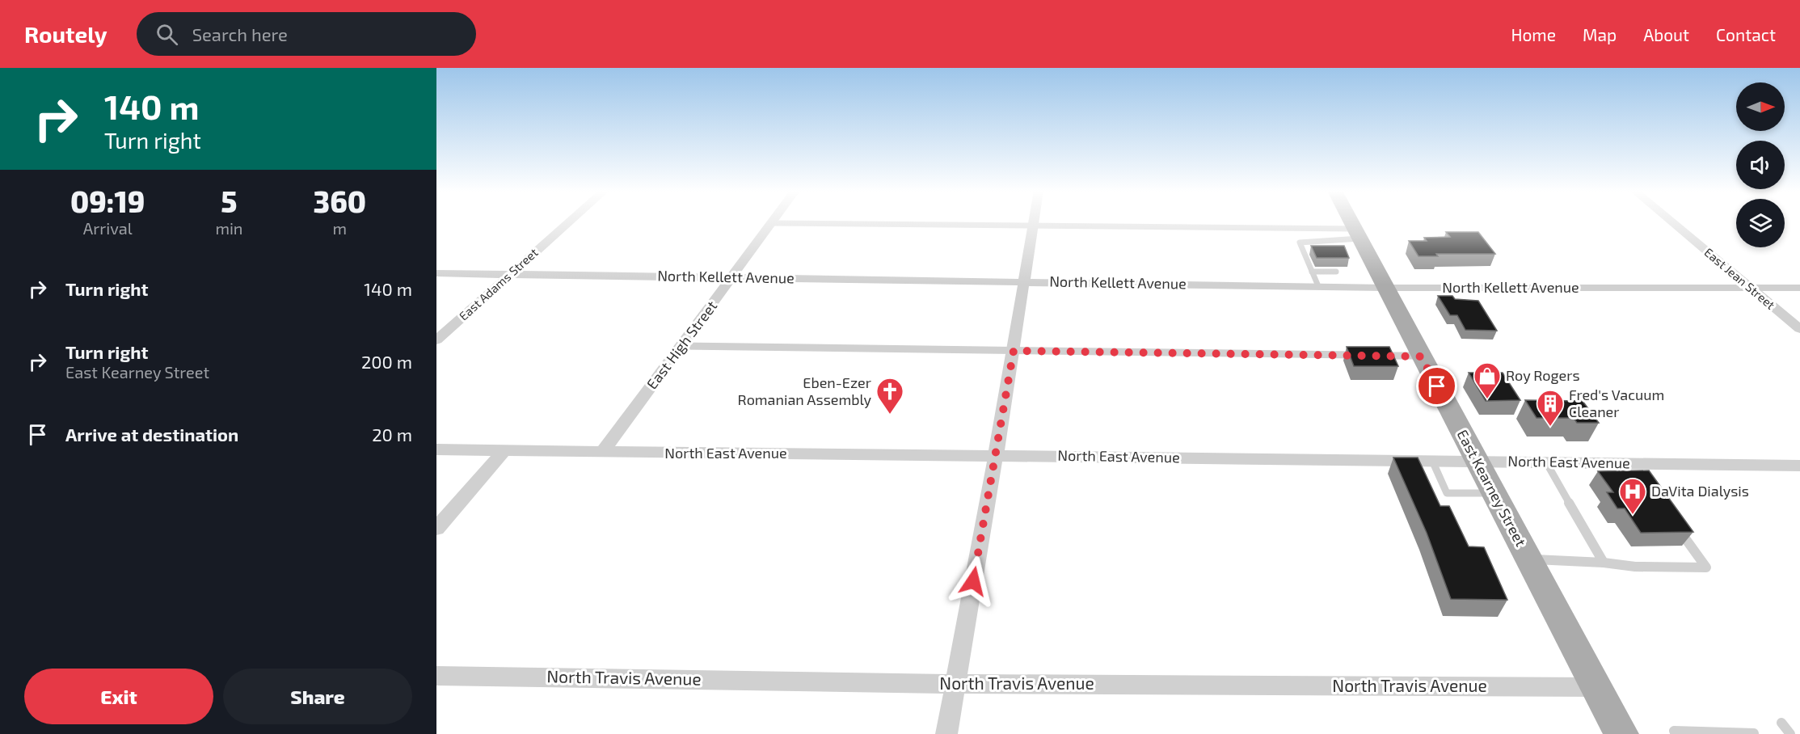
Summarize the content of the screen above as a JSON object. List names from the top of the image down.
{
  "streets": {
    "main road": ["East Kearney Street"],
    "street": [
      "North Kellett Avenue",
      "East Jean Street",
      "East Adams Street",
      "East High Street",
      "North East Avenue",
      "North Travis Avenue"
    ]
  },
  "crossings": [
    ["North Kellett Avenue", "East Jean Street"],
    ["North Kellett Avenue", "East Adams Street"],
    ["North Kellett Avenue", "East High Street"],
    ["North Kellett Avenue", "East Kearney Street"],
    ["East High Street", "North East Avenue"],
    ["North East Avenue", "East Kearney Street"],
    ["East Kearney Street", "North Travis Avenue"]
  ],
  "places": {
    "shop": ["Roy Rogers"],
    "church": ["Eben-Ezer Romanian Assembly"],
    "building": ["Fred's Vacuum Cleaner"],
    "hospital": ["DaVita Dialysis"]
  },
  "north": "right",
  "page": {
    "header": "Routely",
    "search": "Search here",
    "nav": [
      "Home",
      "Map",
      "About",
      "Contact"
    ],
    "turn": ["140 m", "Turn right"],
    "eta": [
      "09:19",
      "Arrival",
      "5",
      "min",
      "360",
      "m"
    ],
    "list": [
      {
        "name": "Turn right",
        "value": "140 m"
      },
      {
        "name": "Turn right",
        "note": "East Kearney Street",
        "value": "200 m"
      },
      {
        "name": "Arrive at destination",
        "value": "20 m"
      }
    ],
    "buttons": ["Exit", "Share"]
  }
}
